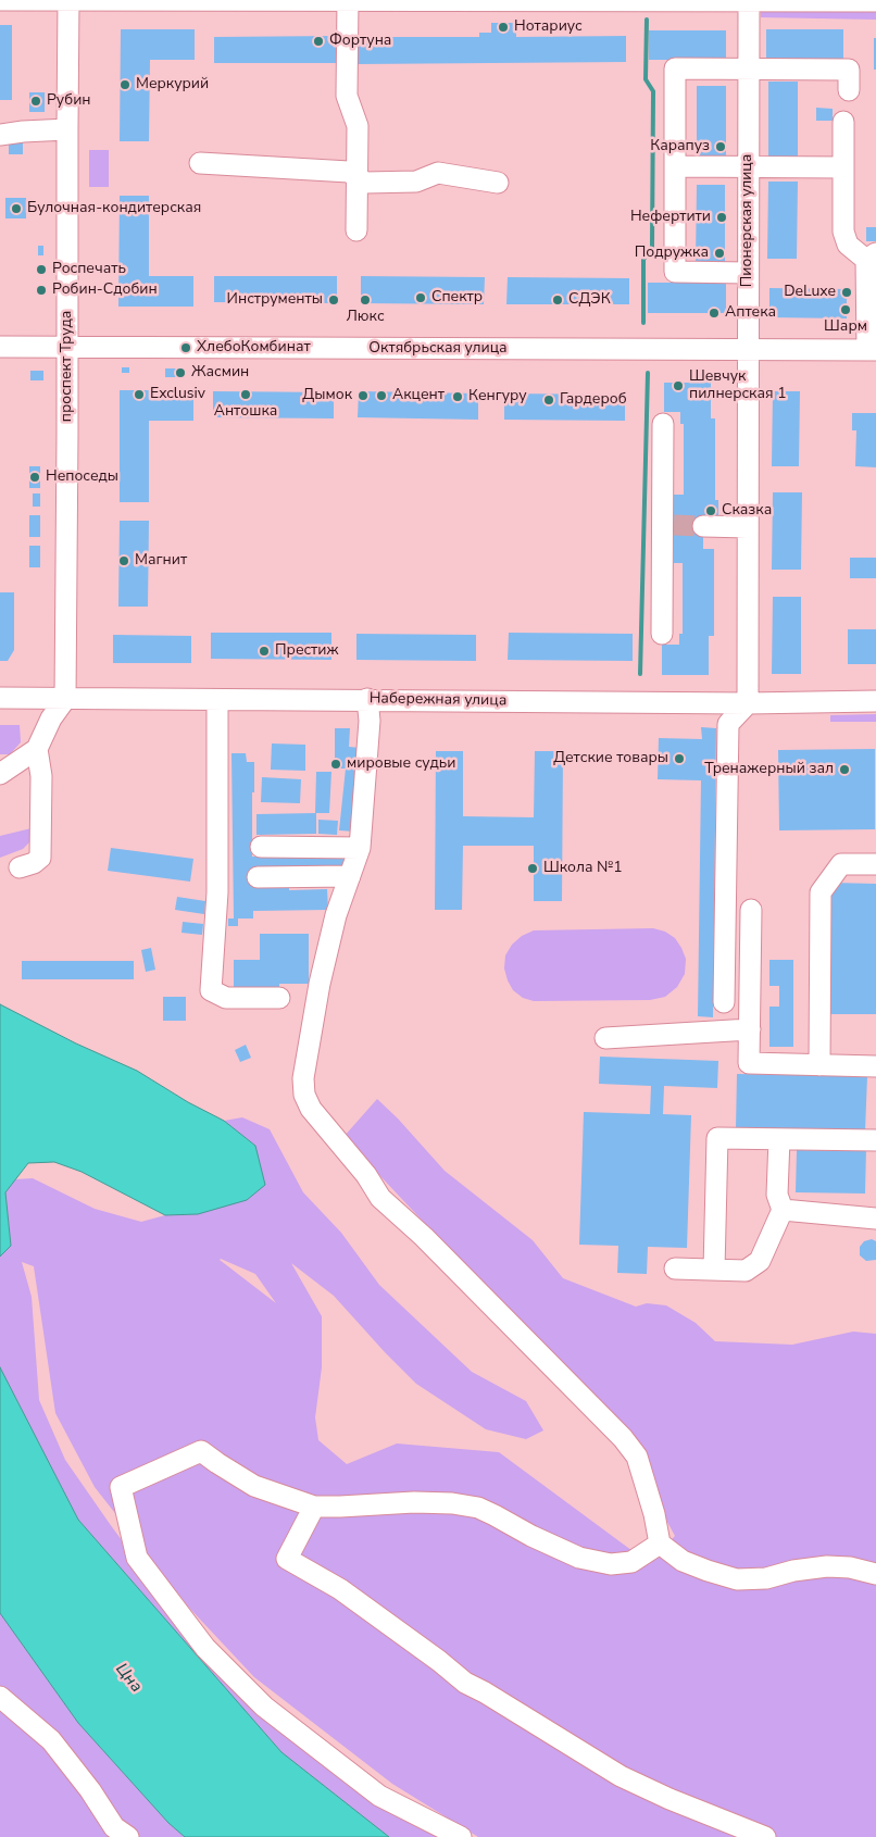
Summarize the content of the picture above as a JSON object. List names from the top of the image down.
{
  "streets": {
    "street": [
      "Пионерская улица",
      "Октябрьская улица",
      "проспект Труда",
      "Набережная улица"
    ]
  },
  "crossings": [
    ["Пионерская улица", "Октябрьская улица"],
    ["Пионерская улица", "Набережная улица"],
    ["Октябрьская улица", "проспект Труда"],
    ["проспект Труда", "Набережная улица"]
  ],
  "water": ["Цна"],
  "places": [
    "Нотариус",
    "Фортуна",
    "Меркурий",
    "Рубин",
    "Карапуз",
    "Булочная-кондитерская",
    "Нефертити",
    "Подружка",
    "Роспечать",
    "Робин-Сдобин",
    "DeLuxe",
    "Спектр",
    "Инструменты",
    "Люкс",
    "СДЭК",
    "Шарм",
    "Аптека",
    "ХлебоКомбинат",
    "Жасмин",
    "Шевчук пилнерская 1",
    "Exclusiv",
    "Антошка",
    "Дымок",
    "Акцент",
    "Кенгуру",
    "Гардероб",
    "Непоседы",
    "Сказка",
    "Магнит",
    "Престиж",
    "Детские товары",
    "мировые судьи",
    "Тренажерный зал",
    "Школа №1"
  ]
}
